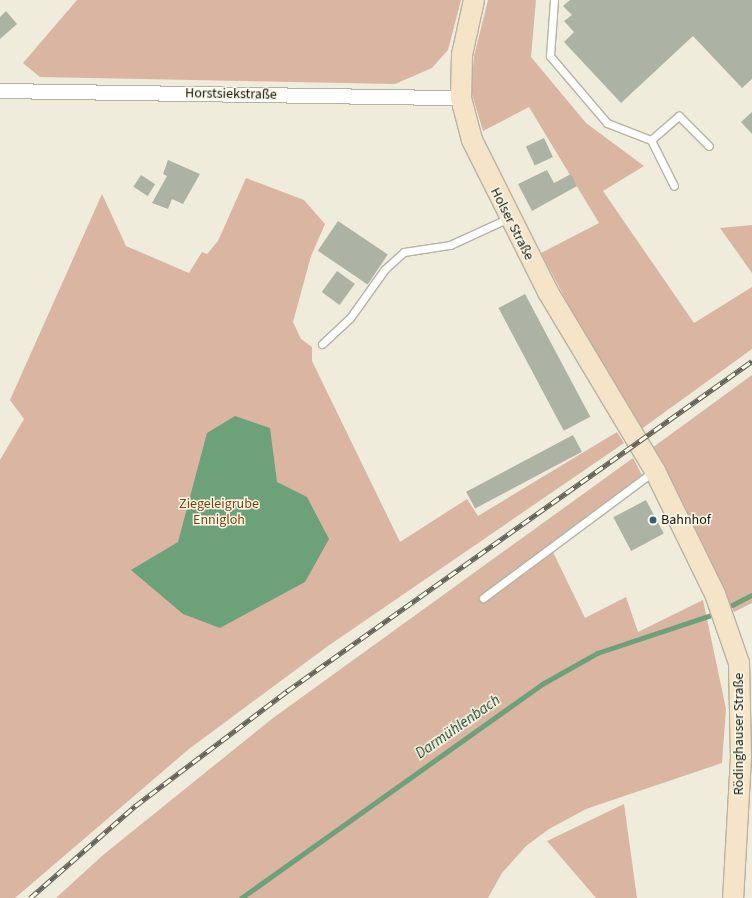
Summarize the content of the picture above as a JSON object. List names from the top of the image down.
{
  "streets": {
    "main road": ["Holser Straße", "Rödinghauser Straße"],
    "street": ["Horstsiekstraße"]
  },
  "crossings": [
    ["Horstsiekstraße", "Holser Straße"],
    ["Holser Straße", "Rödinghauser Straße"]
  ],
  "water": ["Darmühlenbach"],
  "parks": ["Ziegeleigrube Ennigloh"],
  "places": ["Bahnhof"]
}
